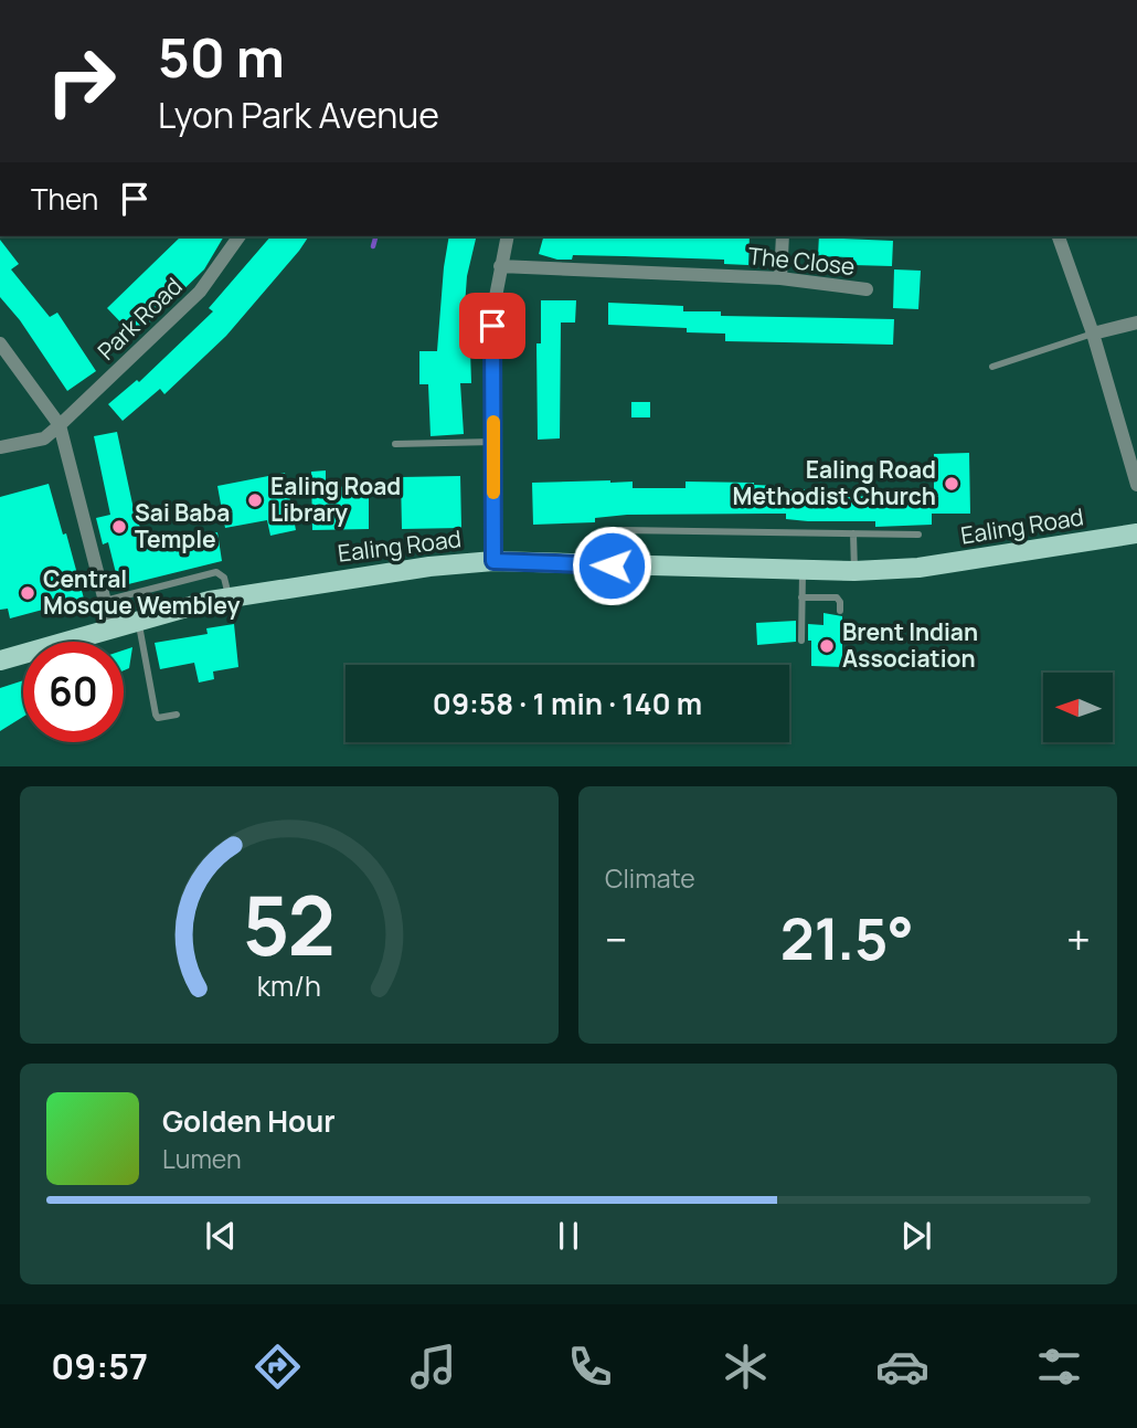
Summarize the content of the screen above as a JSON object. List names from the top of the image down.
{
  "streets": {
    "main road": ["Ealing Road"],
    "street": ["The Close", "Park Road"]
  },
  "places": [
    "Ealing Road Methodist Church",
    "Ealing Road Library",
    "Sai Baba Temple",
    "Central Mosque Wembley",
    "Brent Indian Association"
  ],
  "north": "left",
  "page": {
    "turn": ["50 m", "Lyon Park Avenue"],
    "then": "Then",
    "limit": "60",
    "trip": "09:58 · 1 min · 140 m",
    "tile": "Climate",
    "heat": ["−", "21.5°", "+"],
    "song": ["Golden Hour", "Lumen"],
    "tabs": "09:57",
    "gauge": ["52", "km/h"]
  }
}
